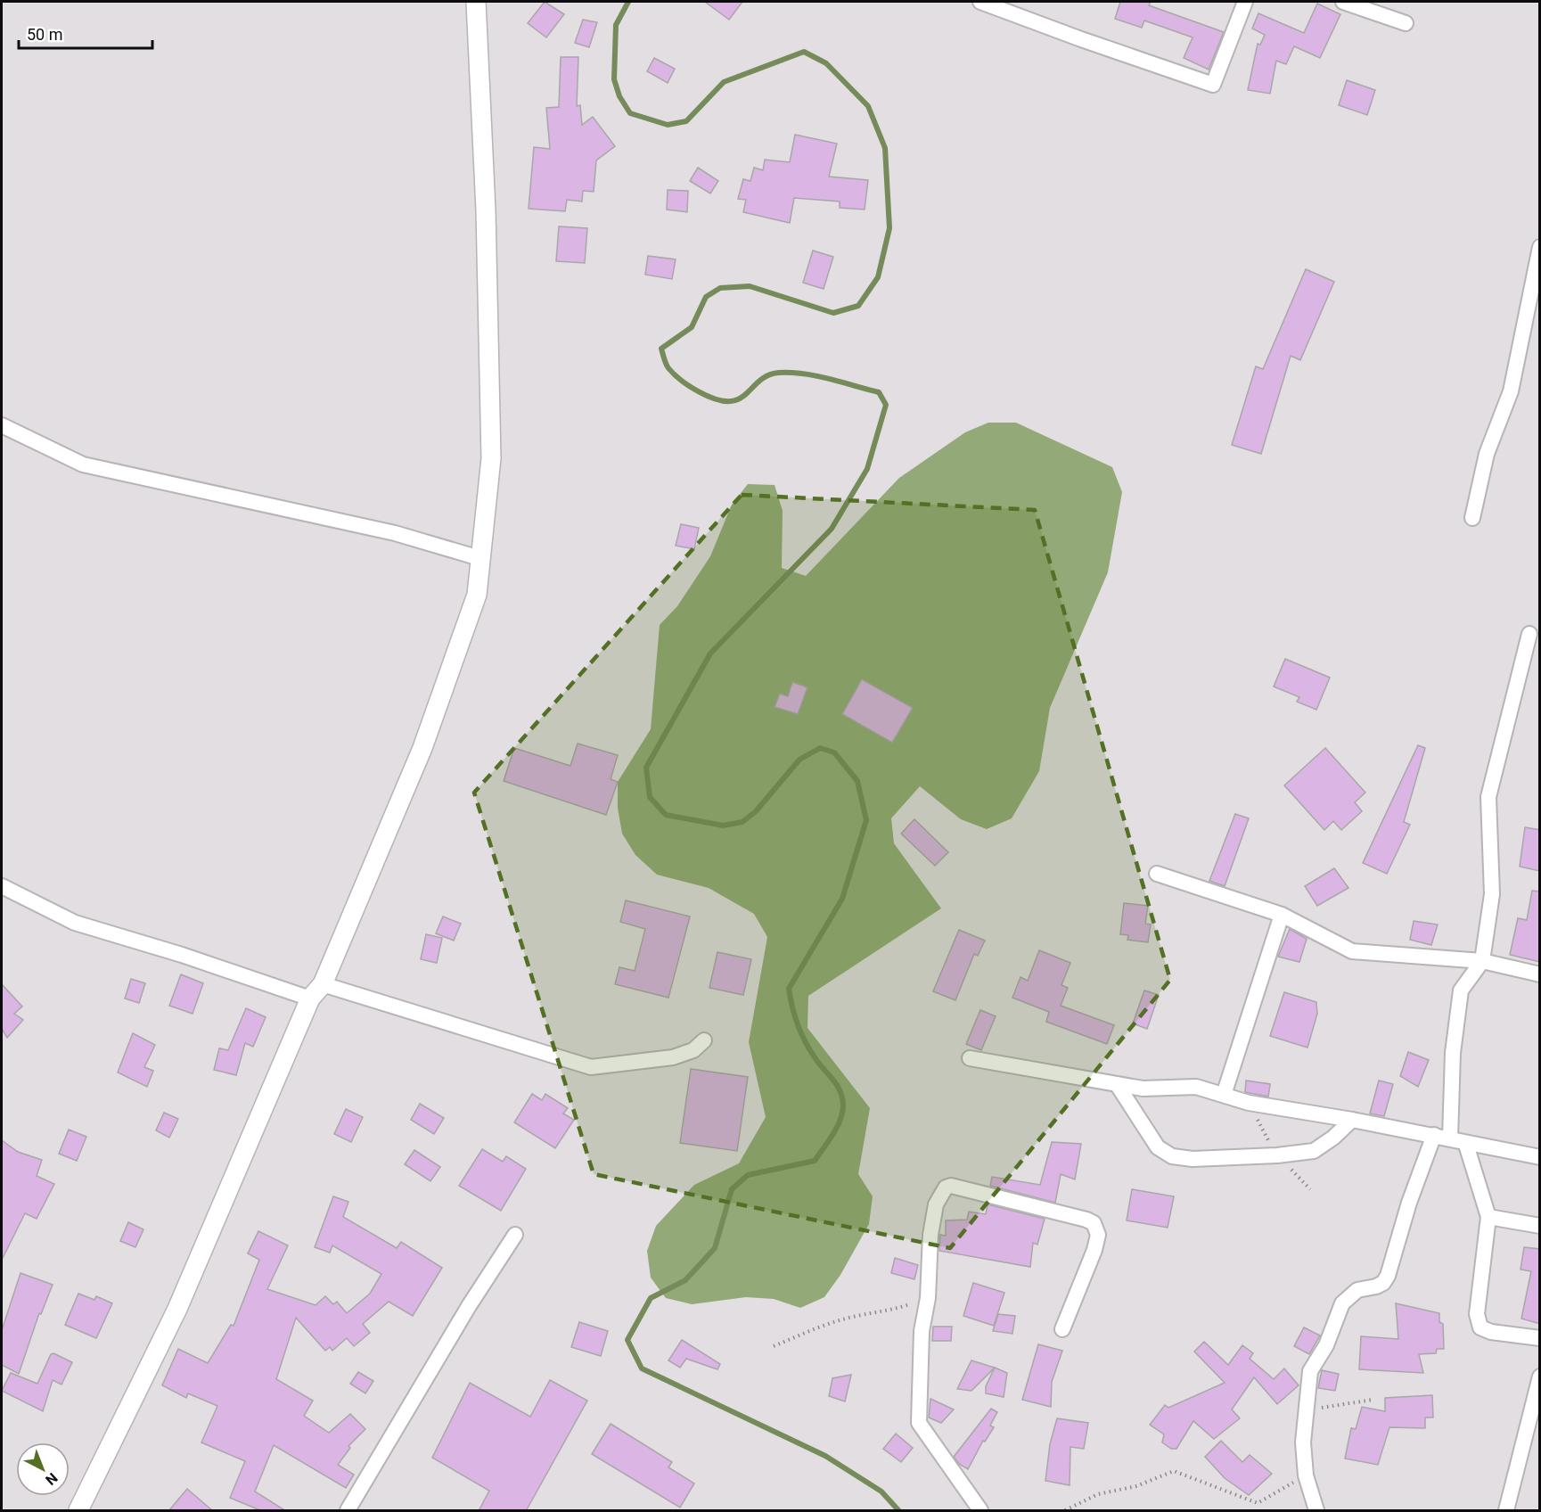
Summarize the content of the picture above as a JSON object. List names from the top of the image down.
{
  "scale_bar": "50 m",
  "north": "bottom right"
}
